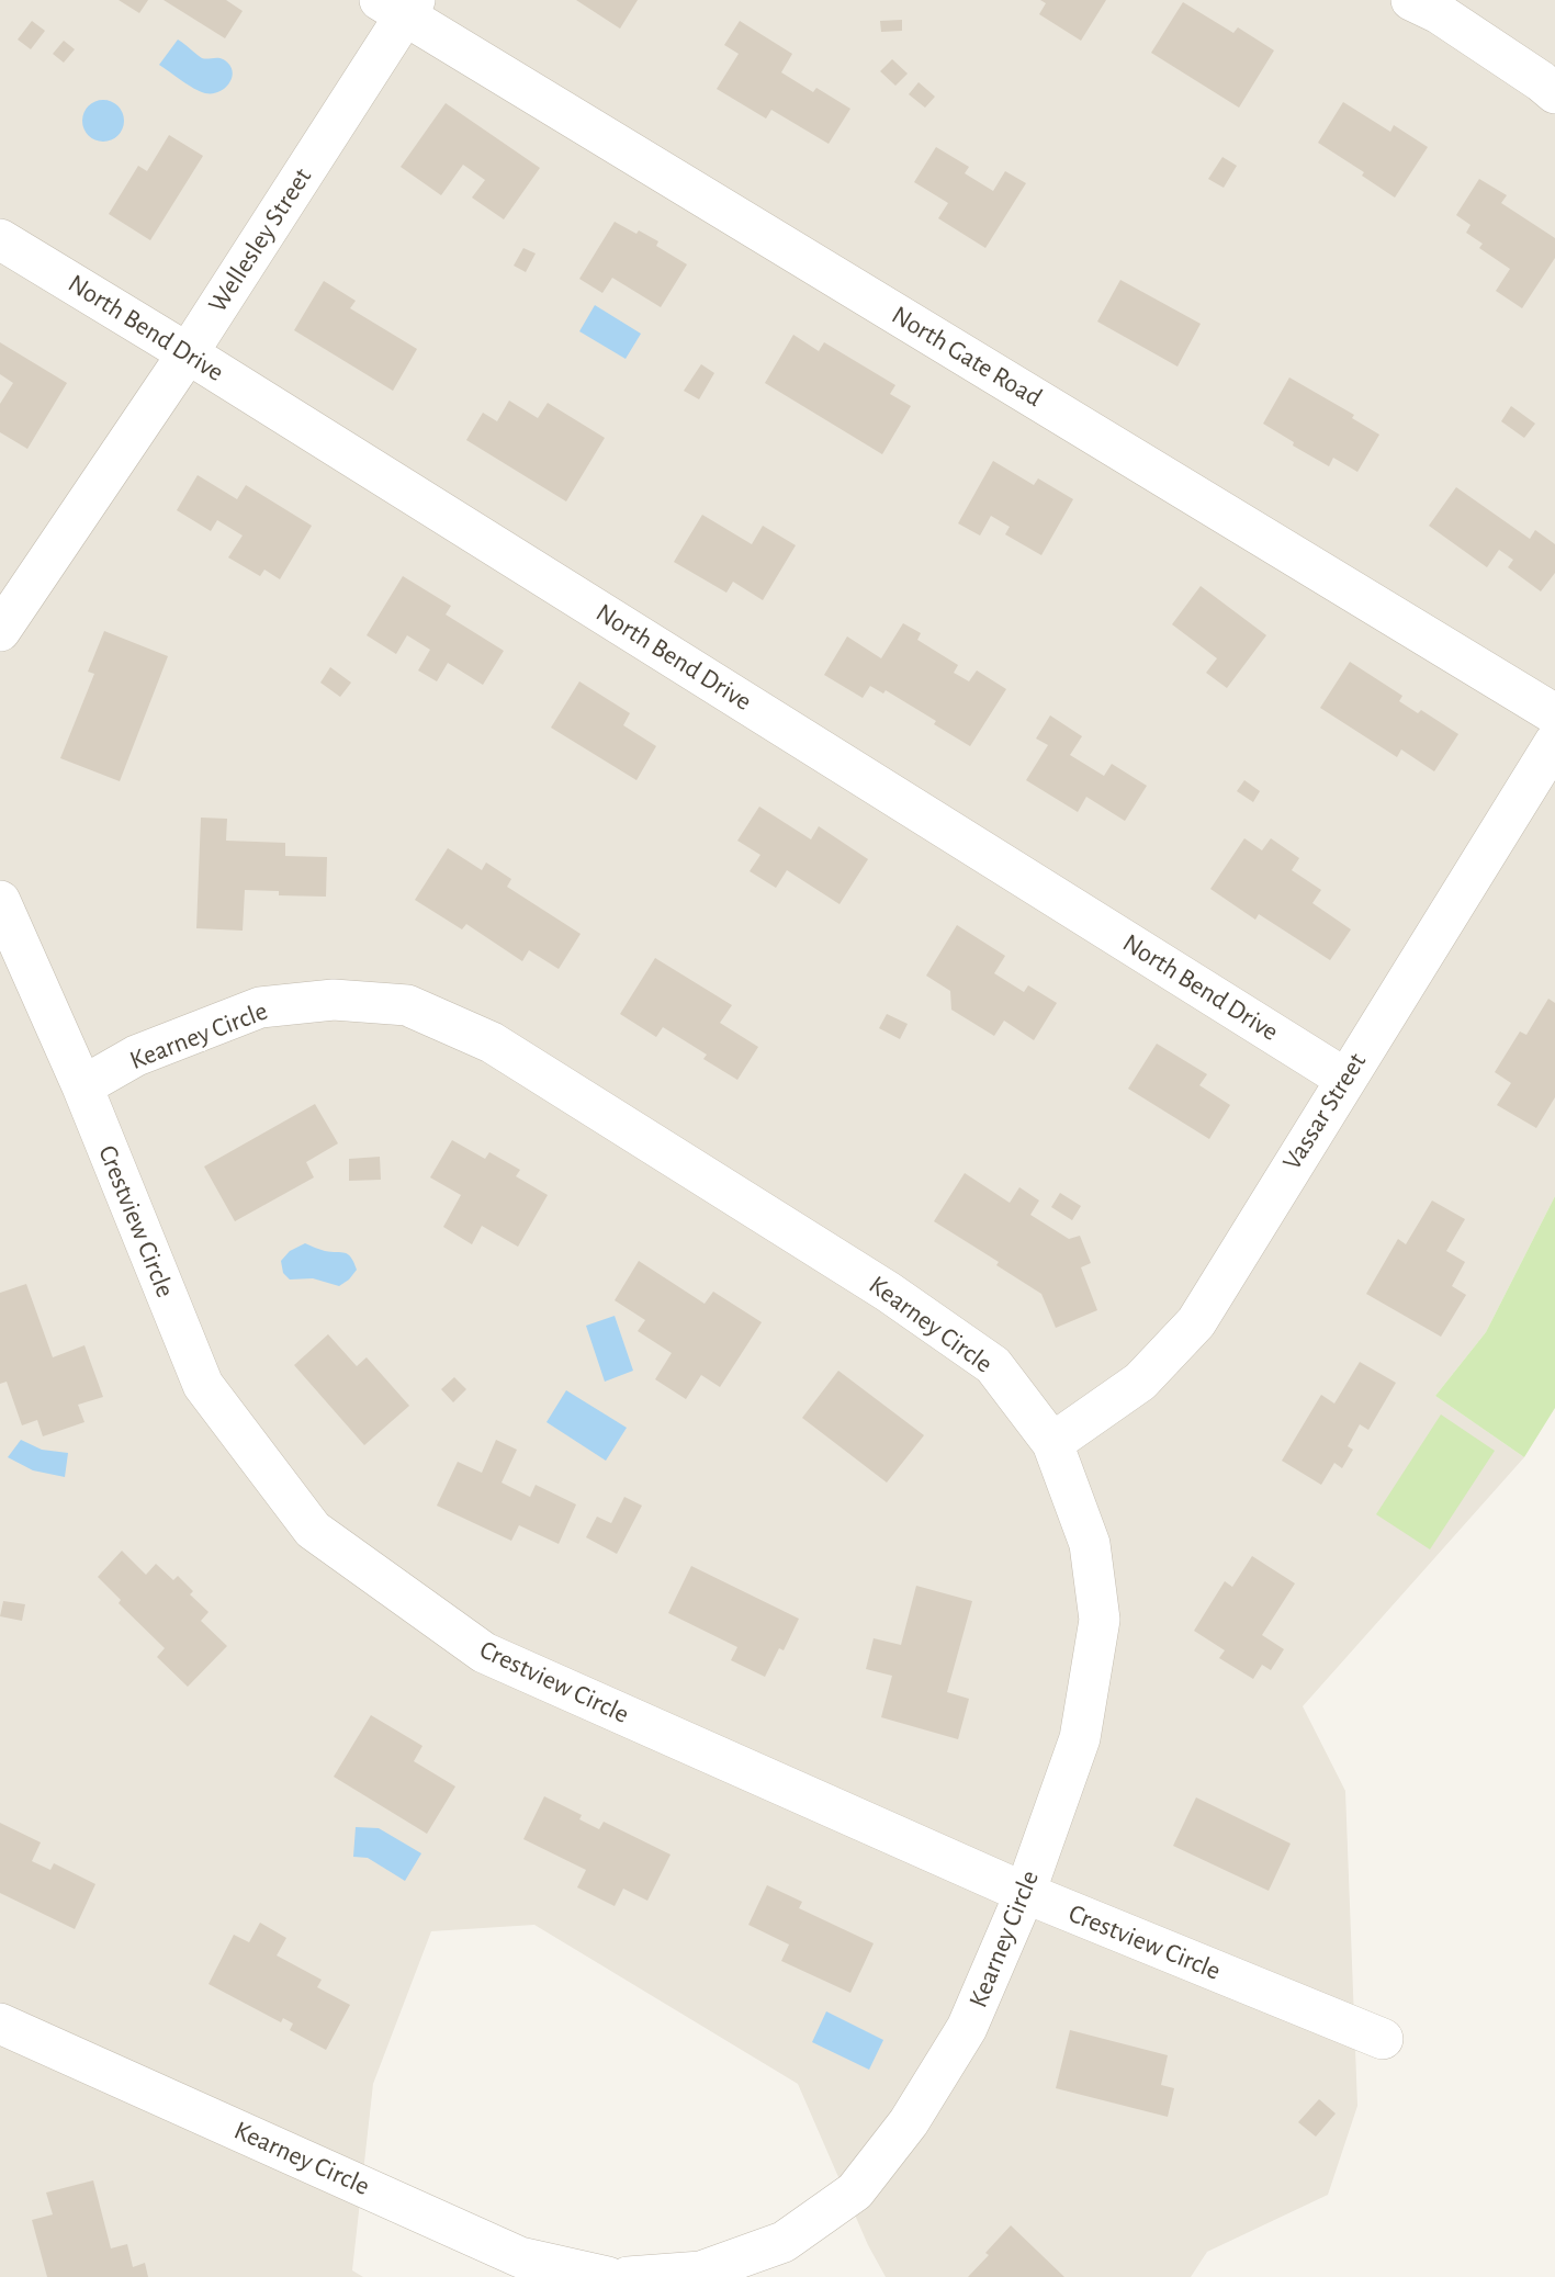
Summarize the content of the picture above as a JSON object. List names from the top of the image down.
{
  "streets": {
    "street": [
      "Wellesley Street",
      "North Bend Drive",
      "North Gate Road",
      "Kearney Circle",
      "Vassar Street",
      "Crestview Circle"
    ]
  },
  "crossings": [
    ["Wellesley Street", "North Bend Drive"],
    ["Wellesley Street", "North Gate Road"],
    ["North Bend Drive", "Vassar Street"],
    ["Kearney Circle", "Vassar Street"],
    ["Kearney Circle", "Crestview Circle"]
  ]
}
